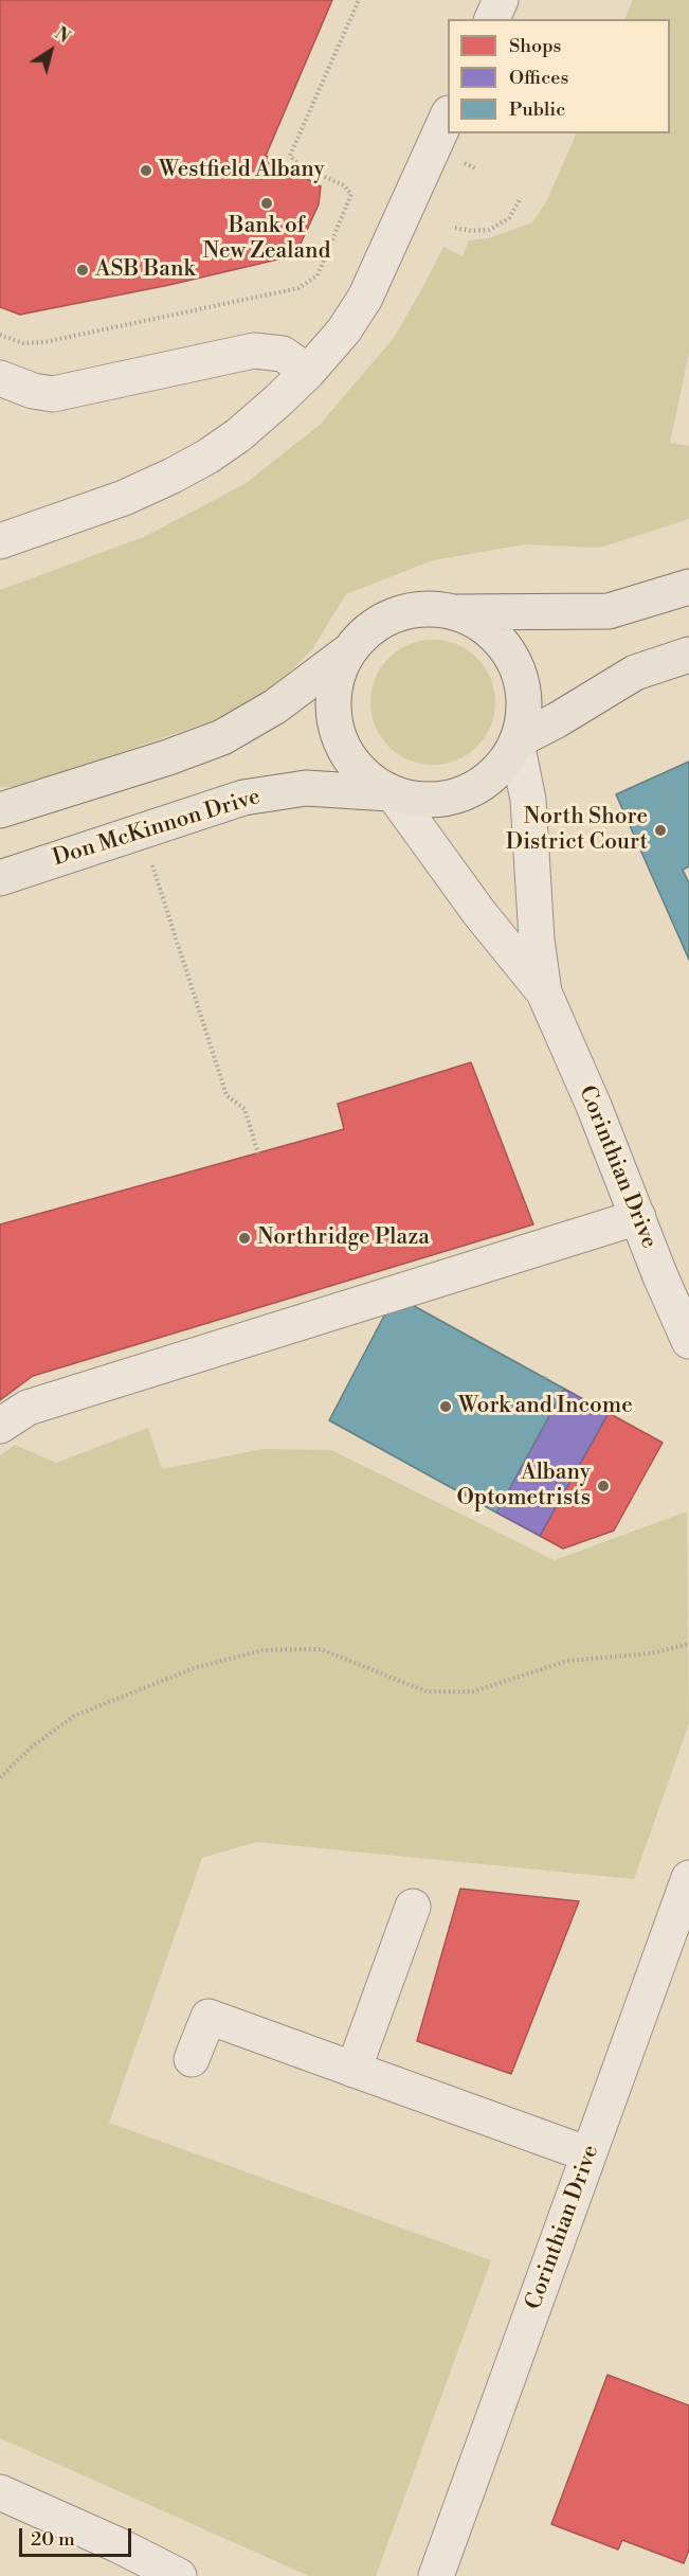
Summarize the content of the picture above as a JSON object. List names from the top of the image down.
{
  "streets": {
    "main road": ["Don McKinnon Drive"],
    "street": ["Corinthian Drive"]
  },
  "crossings": [
    ["Don McKinnon Drive", "Corinthian Drive"]
  ],
  "places": [
    "Westfield Albany",
    "Bank of New Zealand",
    "ASB Bank",
    "North Shore District Court",
    "Northridge Plaza",
    "Work and Income",
    "Albany Optometrists"
  ],
  "legend": ["Shops", "Offices", "Public"],
  "scale_bar": "20 m",
  "north": "top right"
}
